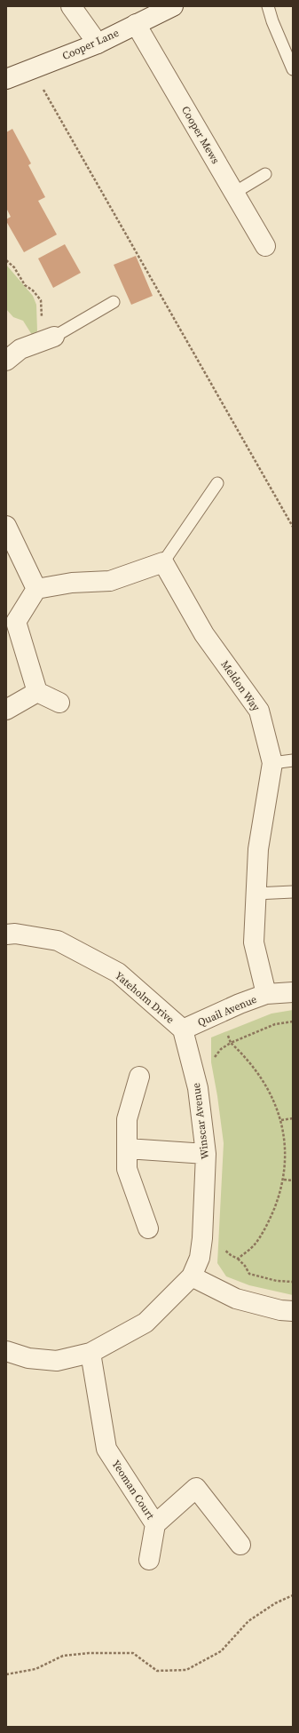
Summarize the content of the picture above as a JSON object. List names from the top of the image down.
{
  "streets": {
    "street": [
      "Cooper Lane",
      "Cooper Mews",
      "Meldon Way",
      "Yateholm Drive",
      "Quail Avenue",
      "Winscar Avenue",
      "Yeoman Court"
    ]
  },
  "crossings": [
    ["Cooper Lane", "Cooper Mews"],
    ["Meldon Way", "Quail Avenue"],
    ["Yateholm Drive", "Quail Avenue"],
    ["Yateholm Drive", "Winscar Avenue"],
    ["Quail Avenue", "Winscar Avenue"],
    ["Winscar Avenue", "Yeoman Court"]
  ]
}
